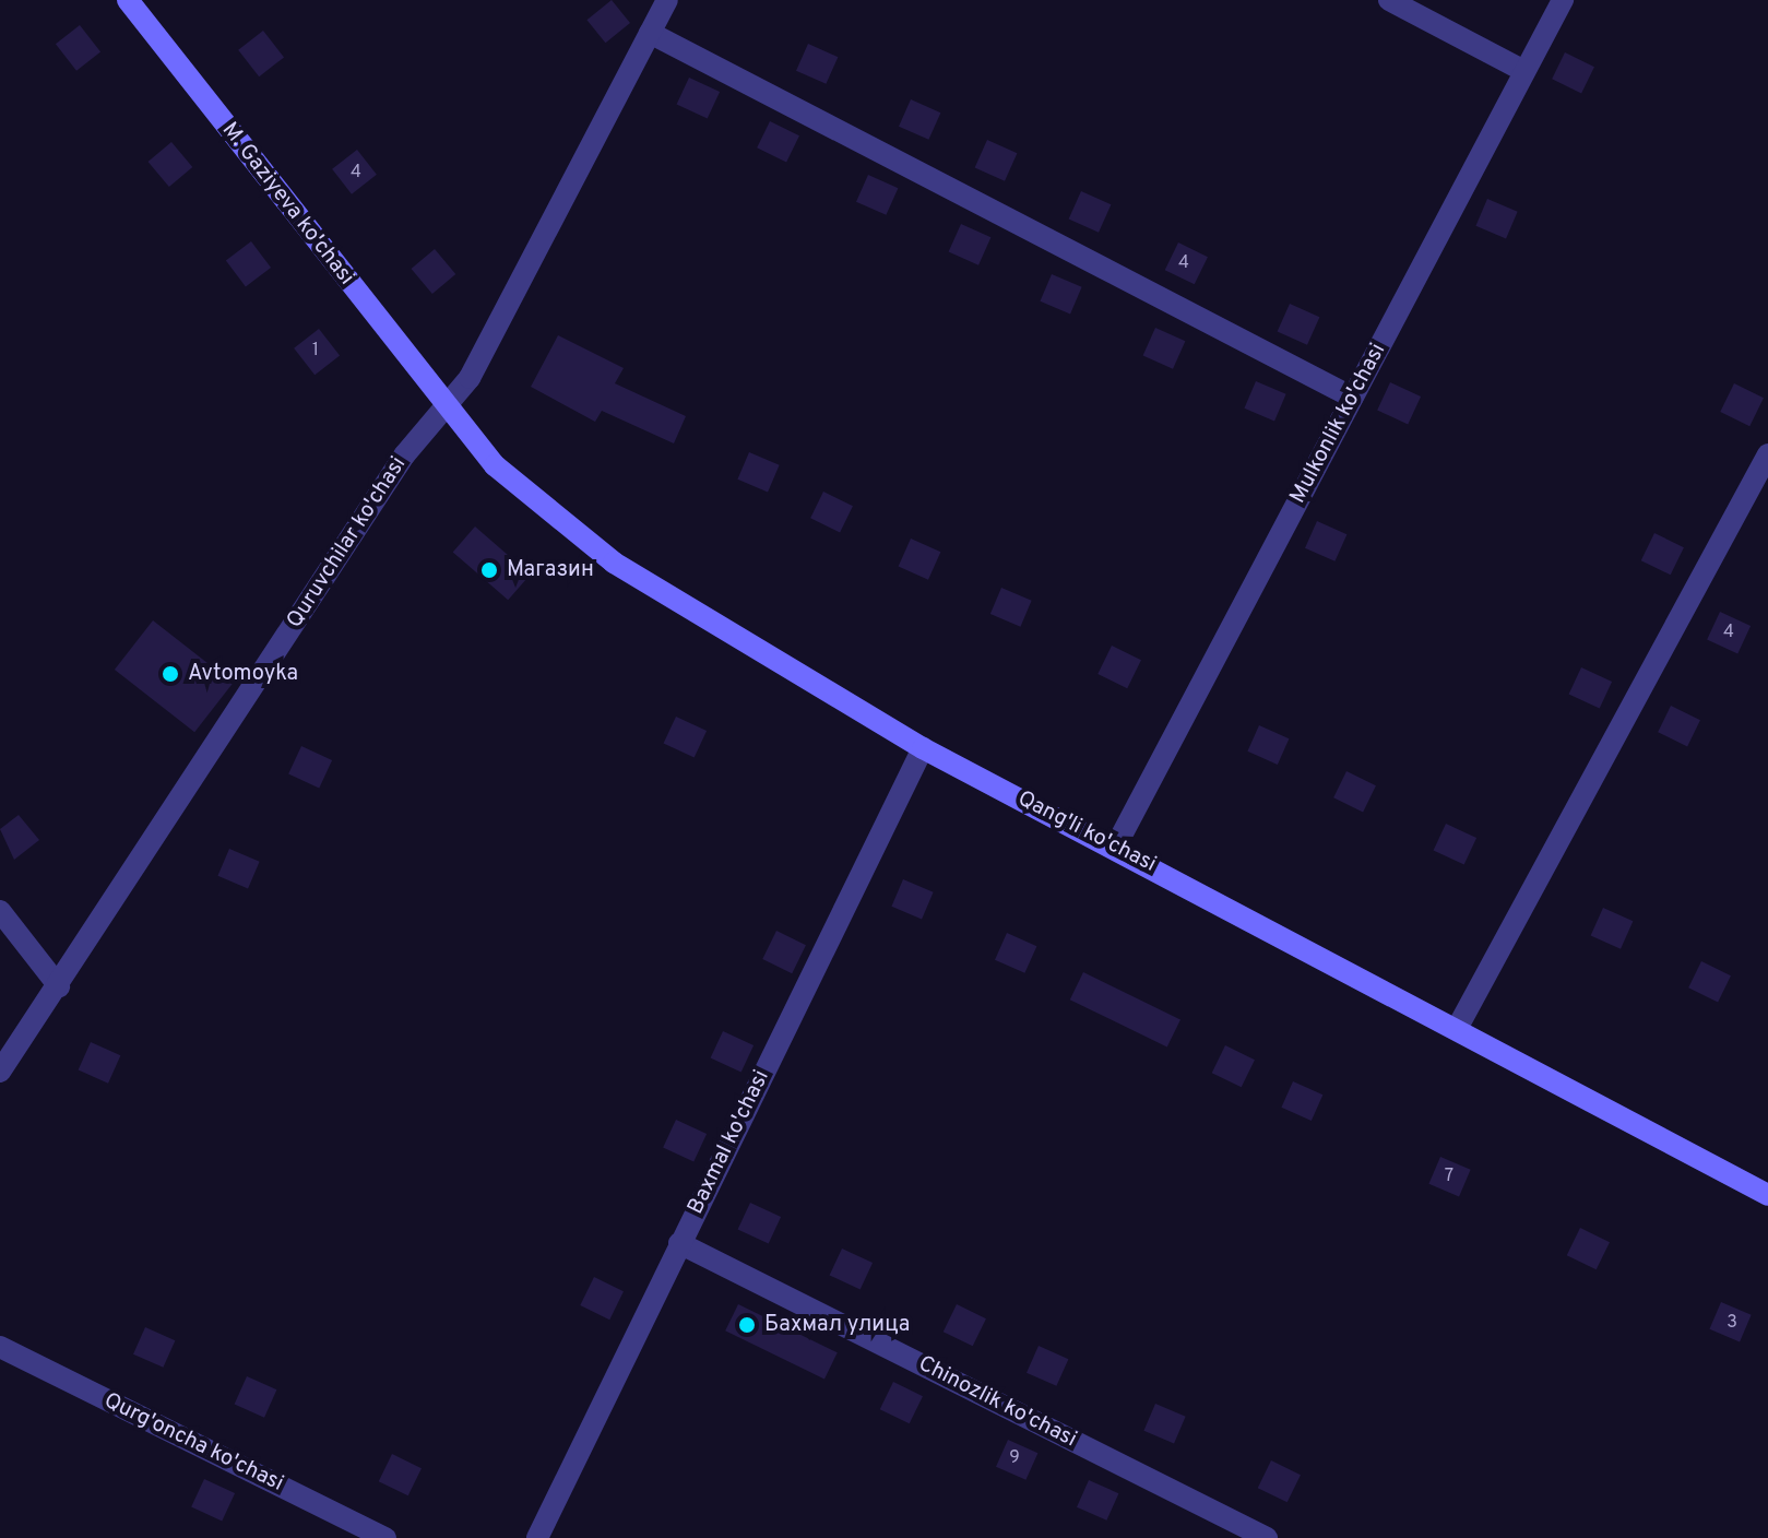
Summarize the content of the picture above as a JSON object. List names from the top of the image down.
{
  "streets": {
    "street": [
      "M. Gaziyeva ko'chasi",
      "Mulkonlik ko'chasi",
      "Quruvchilar ko'chasi",
      "Qang'li ko'chasi",
      "Baхmal ko'chasi",
      "Сhinozlik ko'chasi",
      "Qurg'oncha ko'chasi"
    ]
  },
  "crossings": [
    ["M. Gaziyeva ko'chasi", "Quruvchilar ko'chasi"],
    ["M. Gaziyeva ko'chasi", "Qang'li ko'chasi"],
    ["Mulkonlik ko'chasi", "Qang'li ko'chasi"],
    ["Quruvchilar ko'chasi", "Qang'li ko'chasi"],
    ["Qang'li ko'chasi", "Baхmal ko'chasi"],
    ["Baхmal ko'chasi", "Сhinozlik ko'chasi"]
  ],
  "places": ["Магазин", "Avtomoyka", "Бахмал улица"],
  "house_numbers": [
    "4",
    "4",
    "1",
    "4",
    "7",
    "3",
    "9"
  ]
}
